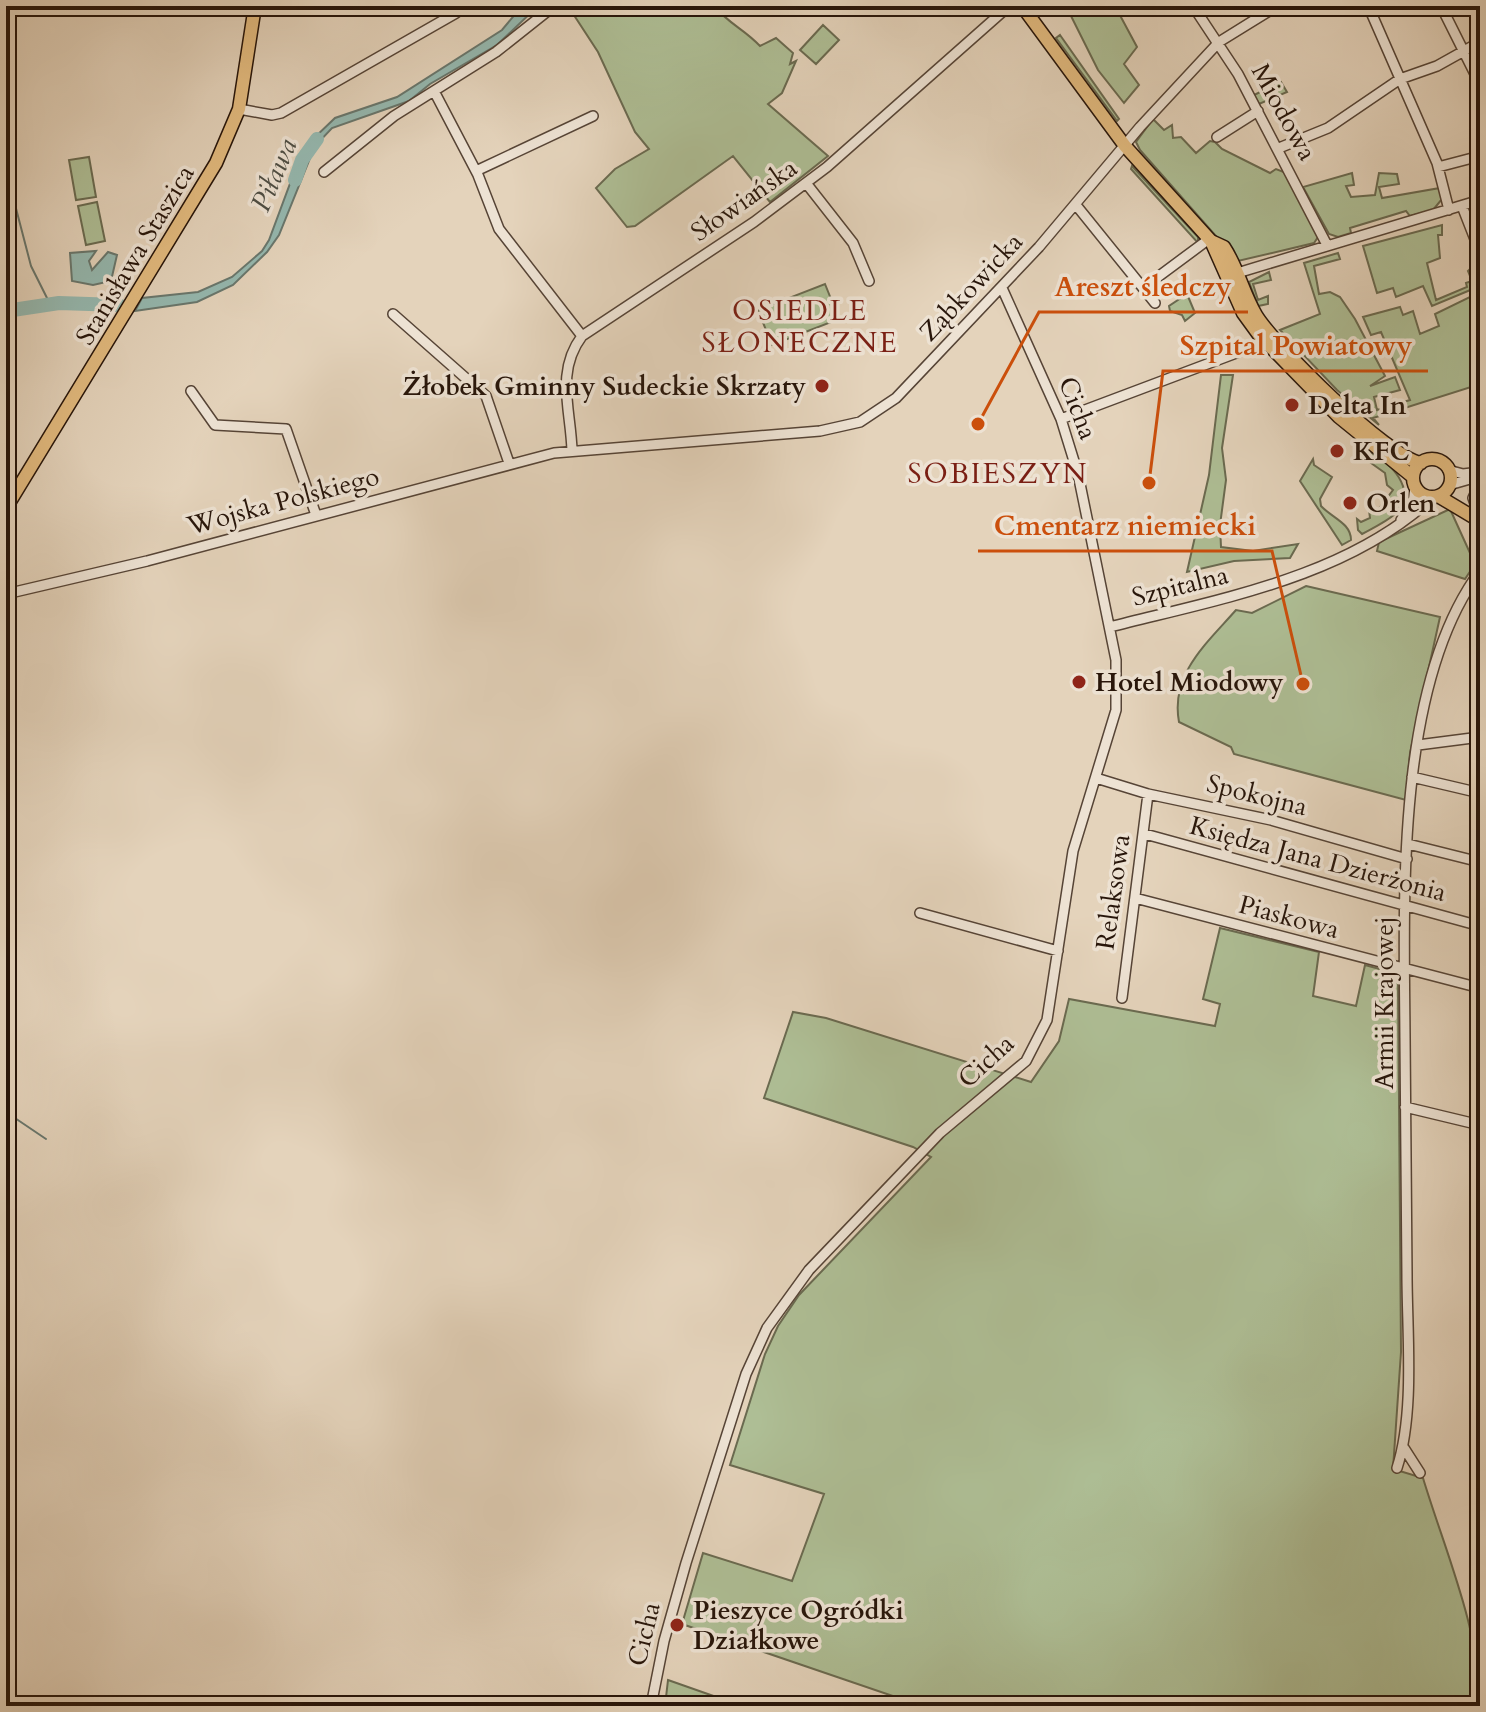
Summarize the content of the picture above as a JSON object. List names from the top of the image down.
{
  "streets": {
    "main road": ["Stanisława Staszica"],
    "street": [
      "Miodowa",
      "Słowiańska",
      "Ząbkowicka",
      "Cicha",
      "Wojska Polskiego",
      "Szpitalna",
      "Spokojna",
      "Księdza Jana Dzierżonia",
      "Relaksowa",
      "Piaskowa",
      "Armii Krajowej"
    ]
  },
  "crossings": [
    ["Miodowa", "Ząbkowicka"],
    ["Ząbkowicka", "Cicha"],
    ["Ząbkowicka", "Wojska Polskiego"],
    ["Cicha", "Szpitalna"],
    ["Cicha", "Spokojna"],
    ["Spokojna", "Relaksowa"],
    ["Spokojna", "Armii Krajowej"],
    ["Księdza Jana Dzierżonia", "Relaksowa"],
    ["Księdza Jana Dzierżonia", "Armii Krajowej"],
    ["Relaksowa", "Piaskowa"],
    ["Piaskowa", "Armii Krajowej"]
  ],
  "districts": ["OSIEDLE SŁONECZNE", "SOBIESZYN"],
  "water": ["Piława"],
  "places": [
    "Żłobek Gminny Sudeckie Skrzaty",
    "Delta In",
    "Areszt śledczy",
    "KFC",
    "Szpital Powiatowy",
    "Orlen",
    "Hotel Miodowy",
    "Cmentarz niemiecki",
    "Pieszyce Ogródki Działkowe"
  ]
}
